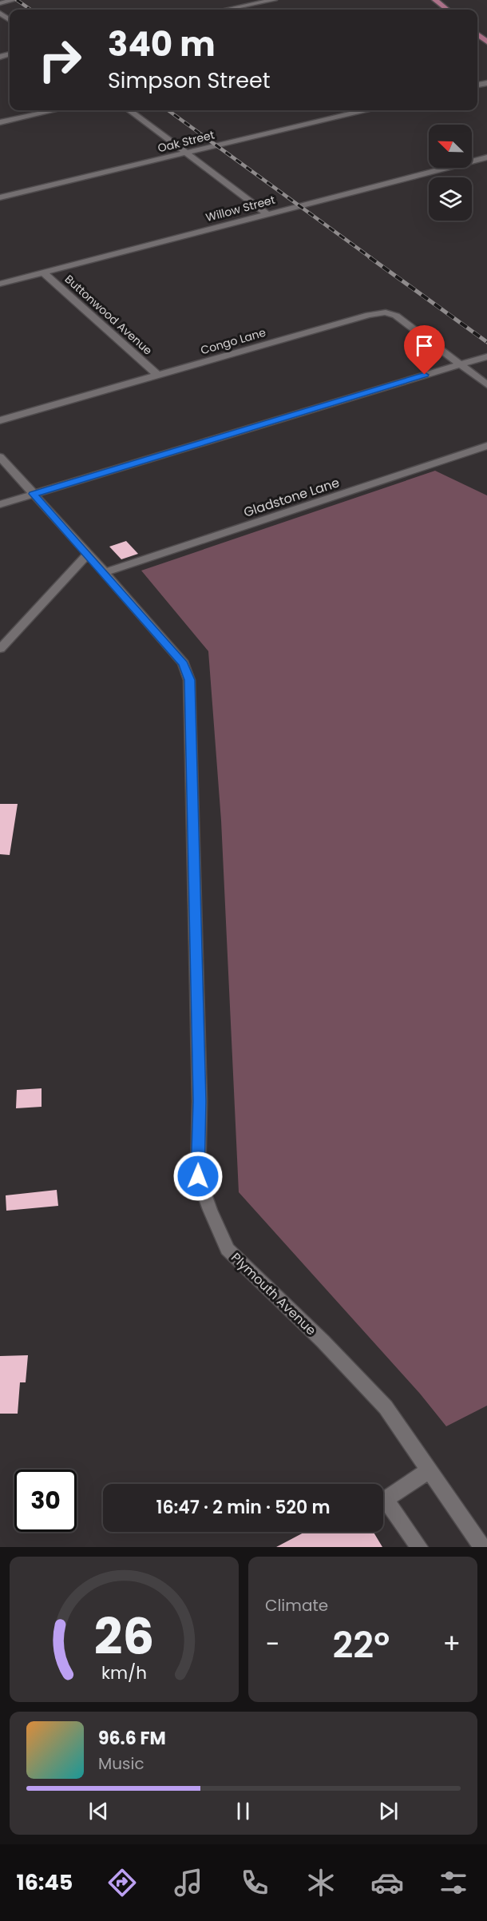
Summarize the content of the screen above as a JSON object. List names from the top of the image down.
{
  "streets": {
    "street": [
      "Oak Street",
      "Willow Street",
      "Buttonwood Avenue",
      "Congo Lane",
      "Gladstone Lane",
      "Plymouth Avenue"
    ]
  },
  "crossings": [
    ["Willow Street", "Buttonwood Avenue"],
    ["Buttonwood Avenue", "Congo Lane"],
    ["Gladstone Lane", "Plymouth Avenue"]
  ],
  "north": "top left",
  "page": {
    "turn": ["340 m", "Simpson Street"],
    "limit": "30",
    "trip": "16:47 · 2 min · 520 m",
    "tile": "Climate",
    "heat": ["−", "22°", "+"],
    "song": ["96.6 FM", "Music"],
    "tabs": "16:45",
    "gauge": ["26", "km/h"]
  }
}
